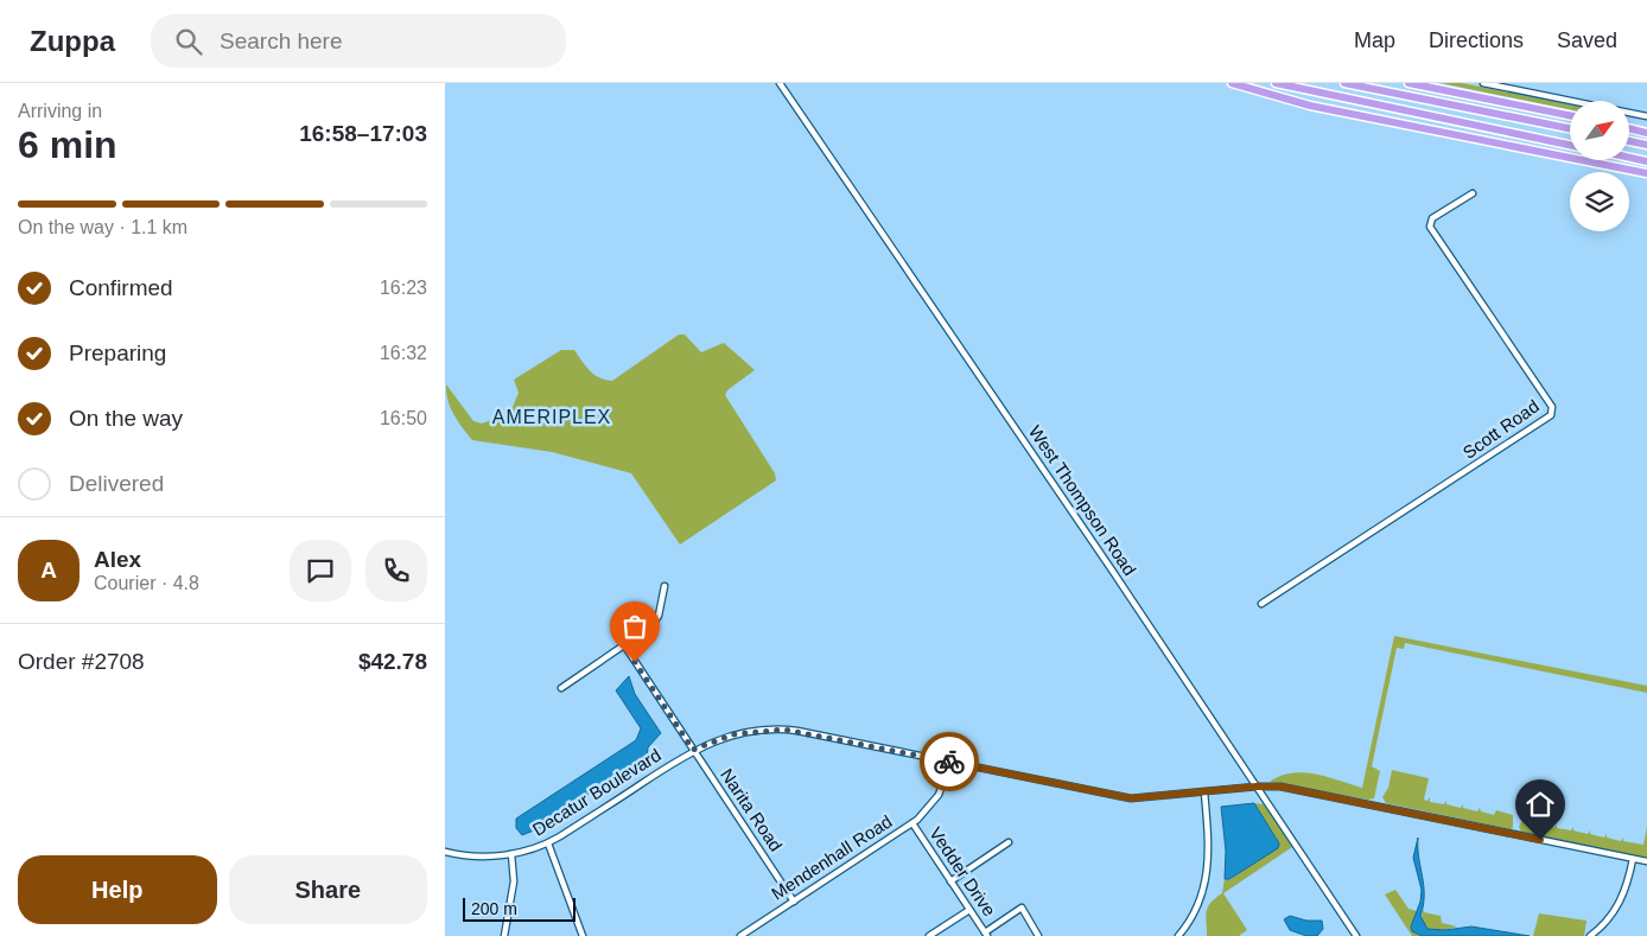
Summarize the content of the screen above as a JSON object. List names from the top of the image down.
{
  "streets": {
    "street": [
      "Scott Road",
      "West Thompson Road",
      "Decatur Boulevard",
      "Narita Road",
      "Mendenhall Road",
      "Vedder Drive"
    ]
  },
  "crossings": [
    ["West Thompson Road", "Decatur Boulevard"],
    ["Decatur Boulevard", "Narita Road"],
    ["Decatur Boulevard", "Mendenhall Road"],
    ["Narita Road", "Mendenhall Road"],
    ["Mendenhall Road", "Vedder Drive"]
  ],
  "districts": ["AMERIPLEX"],
  "scale_bar": "200 m",
  "north": "top right",
  "page": {
    "header": "Zuppa",
    "search": "Search here",
    "nav": ["Map", "Directions", "Saved"],
    "heading": ["6 min", "Arriving in", "16:58–17:03"],
    "panel": [
      "Alex",
      "Courier · 4.8",
      "Order #2708",
      "$42.78"
    ],
    "bar": "On the way · 1.1 km",
    "list": [
      ["Confirmed", "16:23"],
      ["Preparing", "16:32"],
      ["On the way", "16:50"],
      "Delivered"
    ],
    "round": "A",
    "buttons": ["Help", "Share"],
    "scale": "200 m"
  }
}
